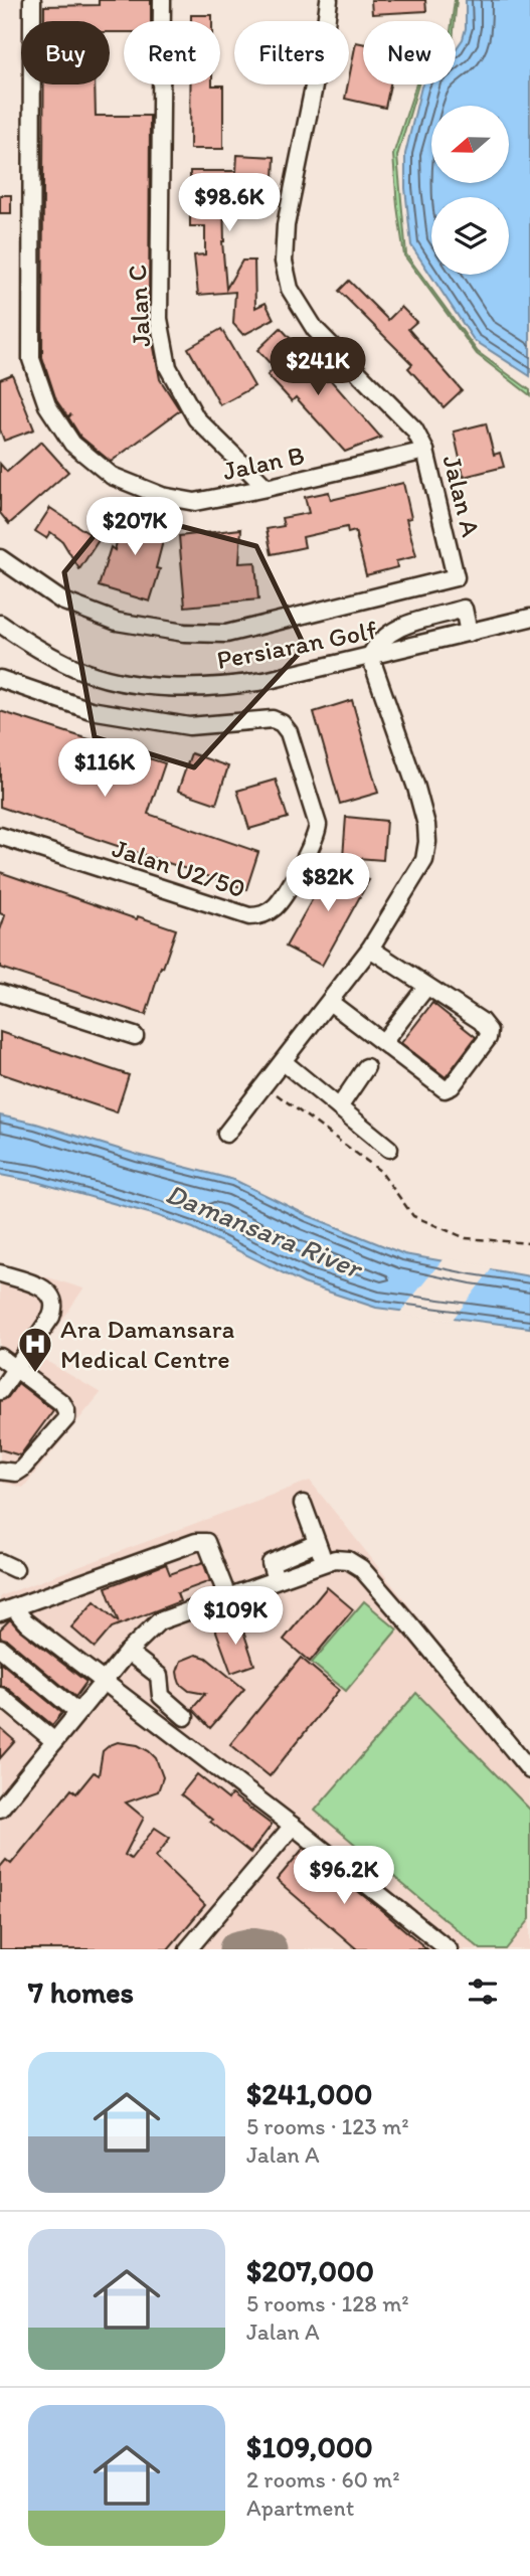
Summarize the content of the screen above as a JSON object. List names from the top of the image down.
{
  "streets": {
    "street": [
      "Jalan C",
      "Jalan B",
      "Jalan A",
      "Persiaran Golf",
      "Jalan U2/50"
    ]
  },
  "crossings": [
    ["Jalan C", "Jalan B"],
    ["Jalan B", "Jalan A"]
  ],
  "water": ["Damansara River"],
  "places": {
    "hospital": ["Ara Damansara Medical Centre"]
  },
  "north": "left",
  "page": {
    "chip": [
      "Buy",
      "Rent",
      "Filters",
      "New"
    ],
    "price": [
      "$98.6K",
      "$241K",
      "$207K",
      "$116K",
      "$82K",
      "$109K",
      "$96.2K"
    ],
    "heading": "7 homes",
    "list": [
      {
        "name": "$241,000",
        "note": "5 rooms · 123 m² · Jalan A"
      },
      {
        "name": "$207,000",
        "note": "5 rooms · 128 m² · Jalan A"
      },
      {
        "name": "$109,000",
        "note": "2 rooms · 60 m² · Apartment"
      }
    ]
  }
}
